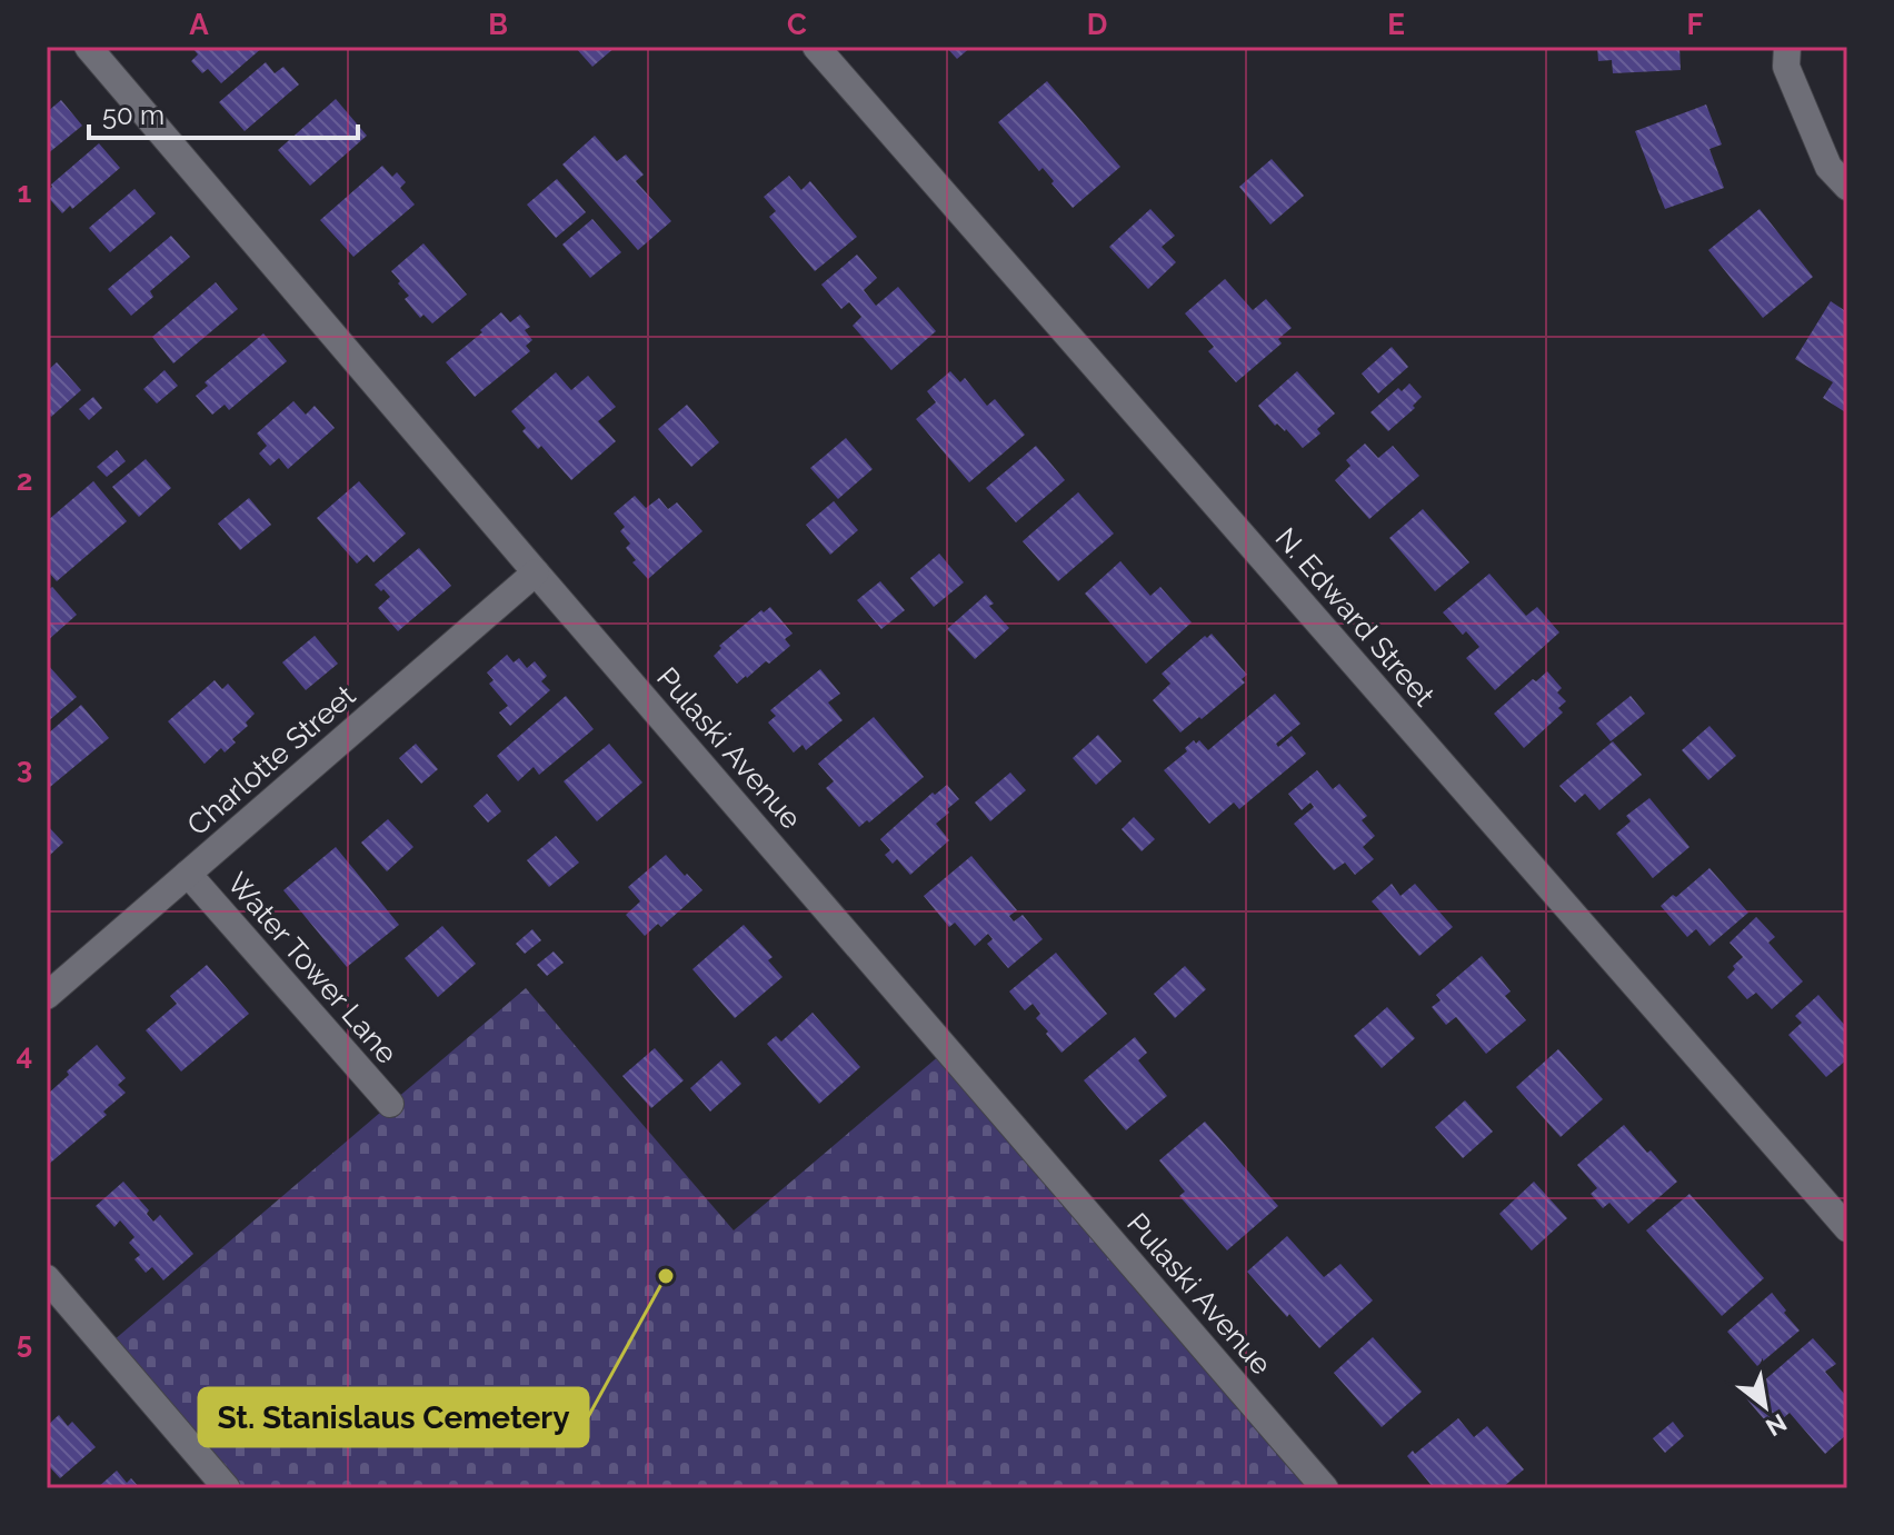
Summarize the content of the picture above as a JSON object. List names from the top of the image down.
{
  "streets": {
    "street": [
      "N. Edward Street",
      "Pulaski Avenue",
      "Charlotte Street",
      "Water Tower Lane"
    ]
  },
  "crossings": [
    ["Pulaski Avenue", "Charlotte Street"],
    ["Charlotte Street", "Water Tower Lane"]
  ],
  "places": ["St. Stanislaus Cemetery"],
  "scale_bar": "50 m",
  "north": "bottom right",
  "grid": {
    "columns": [
      "A",
      "B",
      "C",
      "D",
      "E",
      "F"
    ],
    "rows": [
      "1",
      "2",
      "3",
      "4",
      "5"
    ]
  }
}
